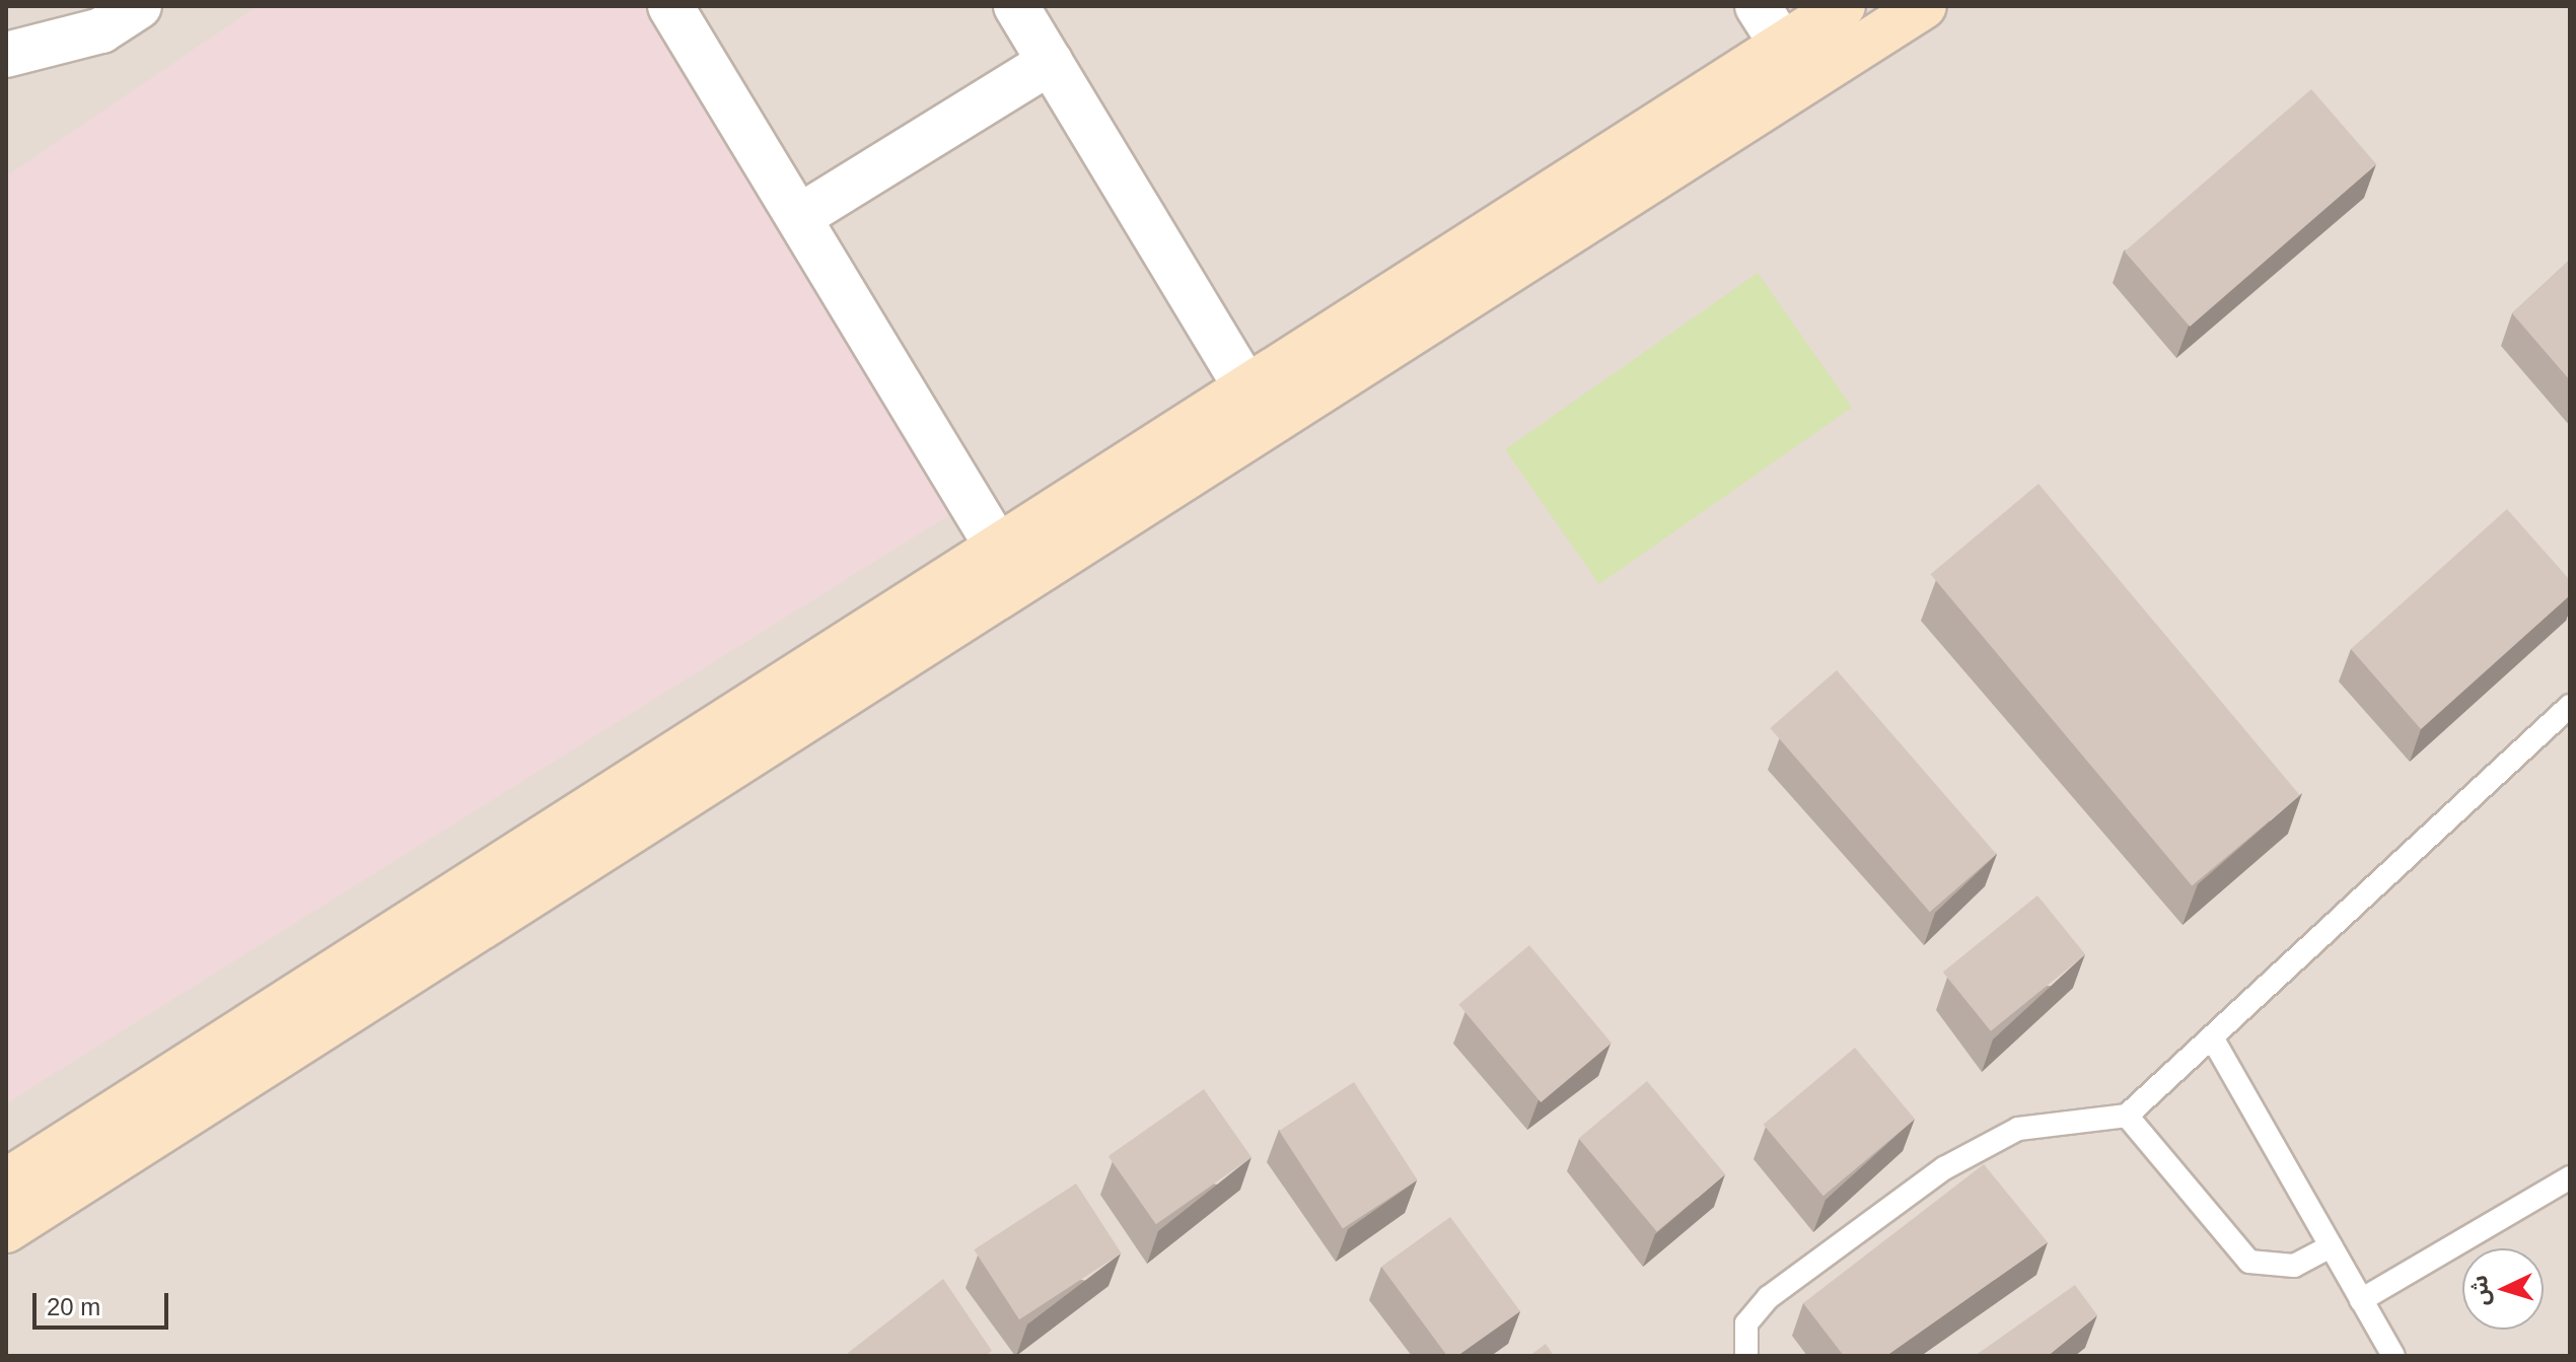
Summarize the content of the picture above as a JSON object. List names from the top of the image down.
{
  "scale_bar": "20 m",
  "north": "left"
}
